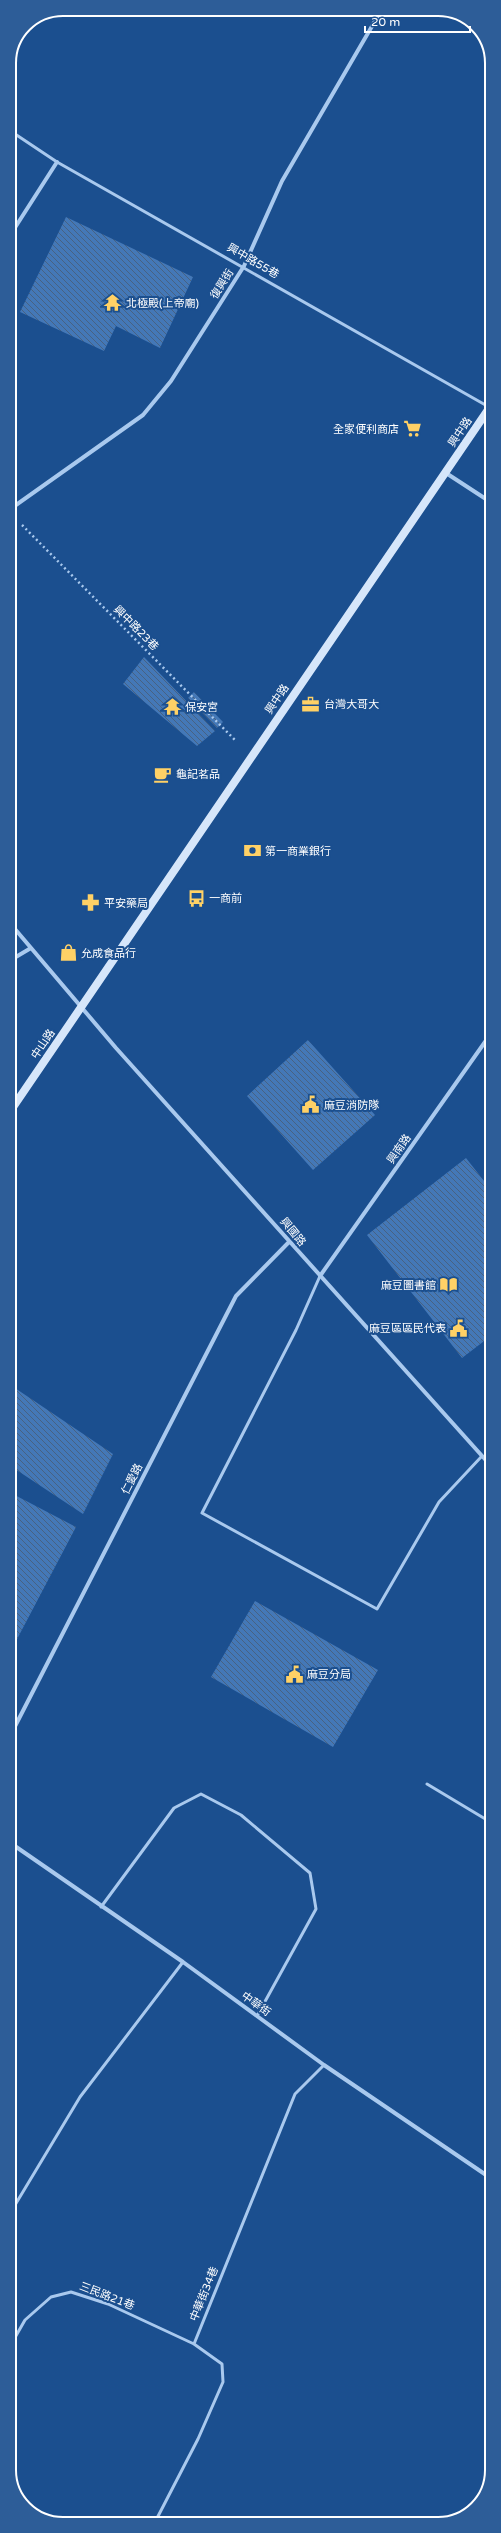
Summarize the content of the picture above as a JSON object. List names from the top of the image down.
{
  "streets": {
    "main road": ["興中路", "中山路"],
    "street": [
      "復興街",
      "興南路",
      "興國路",
      "仁愛路",
      "中華街"
    ],
    "lane": ["興中路55巷", "中華街34巷", "三民路21巷"],
    "path": ["興中路23巷"]
  },
  "crossings": [
    ["興中路55巷", "復興街"],
    ["興中路", "興中路23巷"],
    ["興中路", "中山路"],
    ["興中路", "興國路"],
    ["中山路", "興國路"],
    ["興南路", "興國路"],
    ["興國路", "仁愛路"],
    ["中華街", "中華街34巷"],
    ["中華街34巷", "三民路21巷"]
  ],
  "places": {
    "temple": ["北極殿(上帝廟)", "保安宮"],
    "supermarket": ["全家便利商店"],
    "office": ["台灣大哥大"],
    "cafe": ["龜記茗品"],
    "bank": ["第一商業銀行"],
    "bus stop": ["一商前"],
    "pharmacy": ["平安藥局"],
    "shop": ["允成食品行"],
    "public building": ["麻豆消防隊", "麻豆區區民代表", "麻豆分局"],
    "library": ["麻豆圖書館"]
  },
  "scale_bar": "20 m"
}
